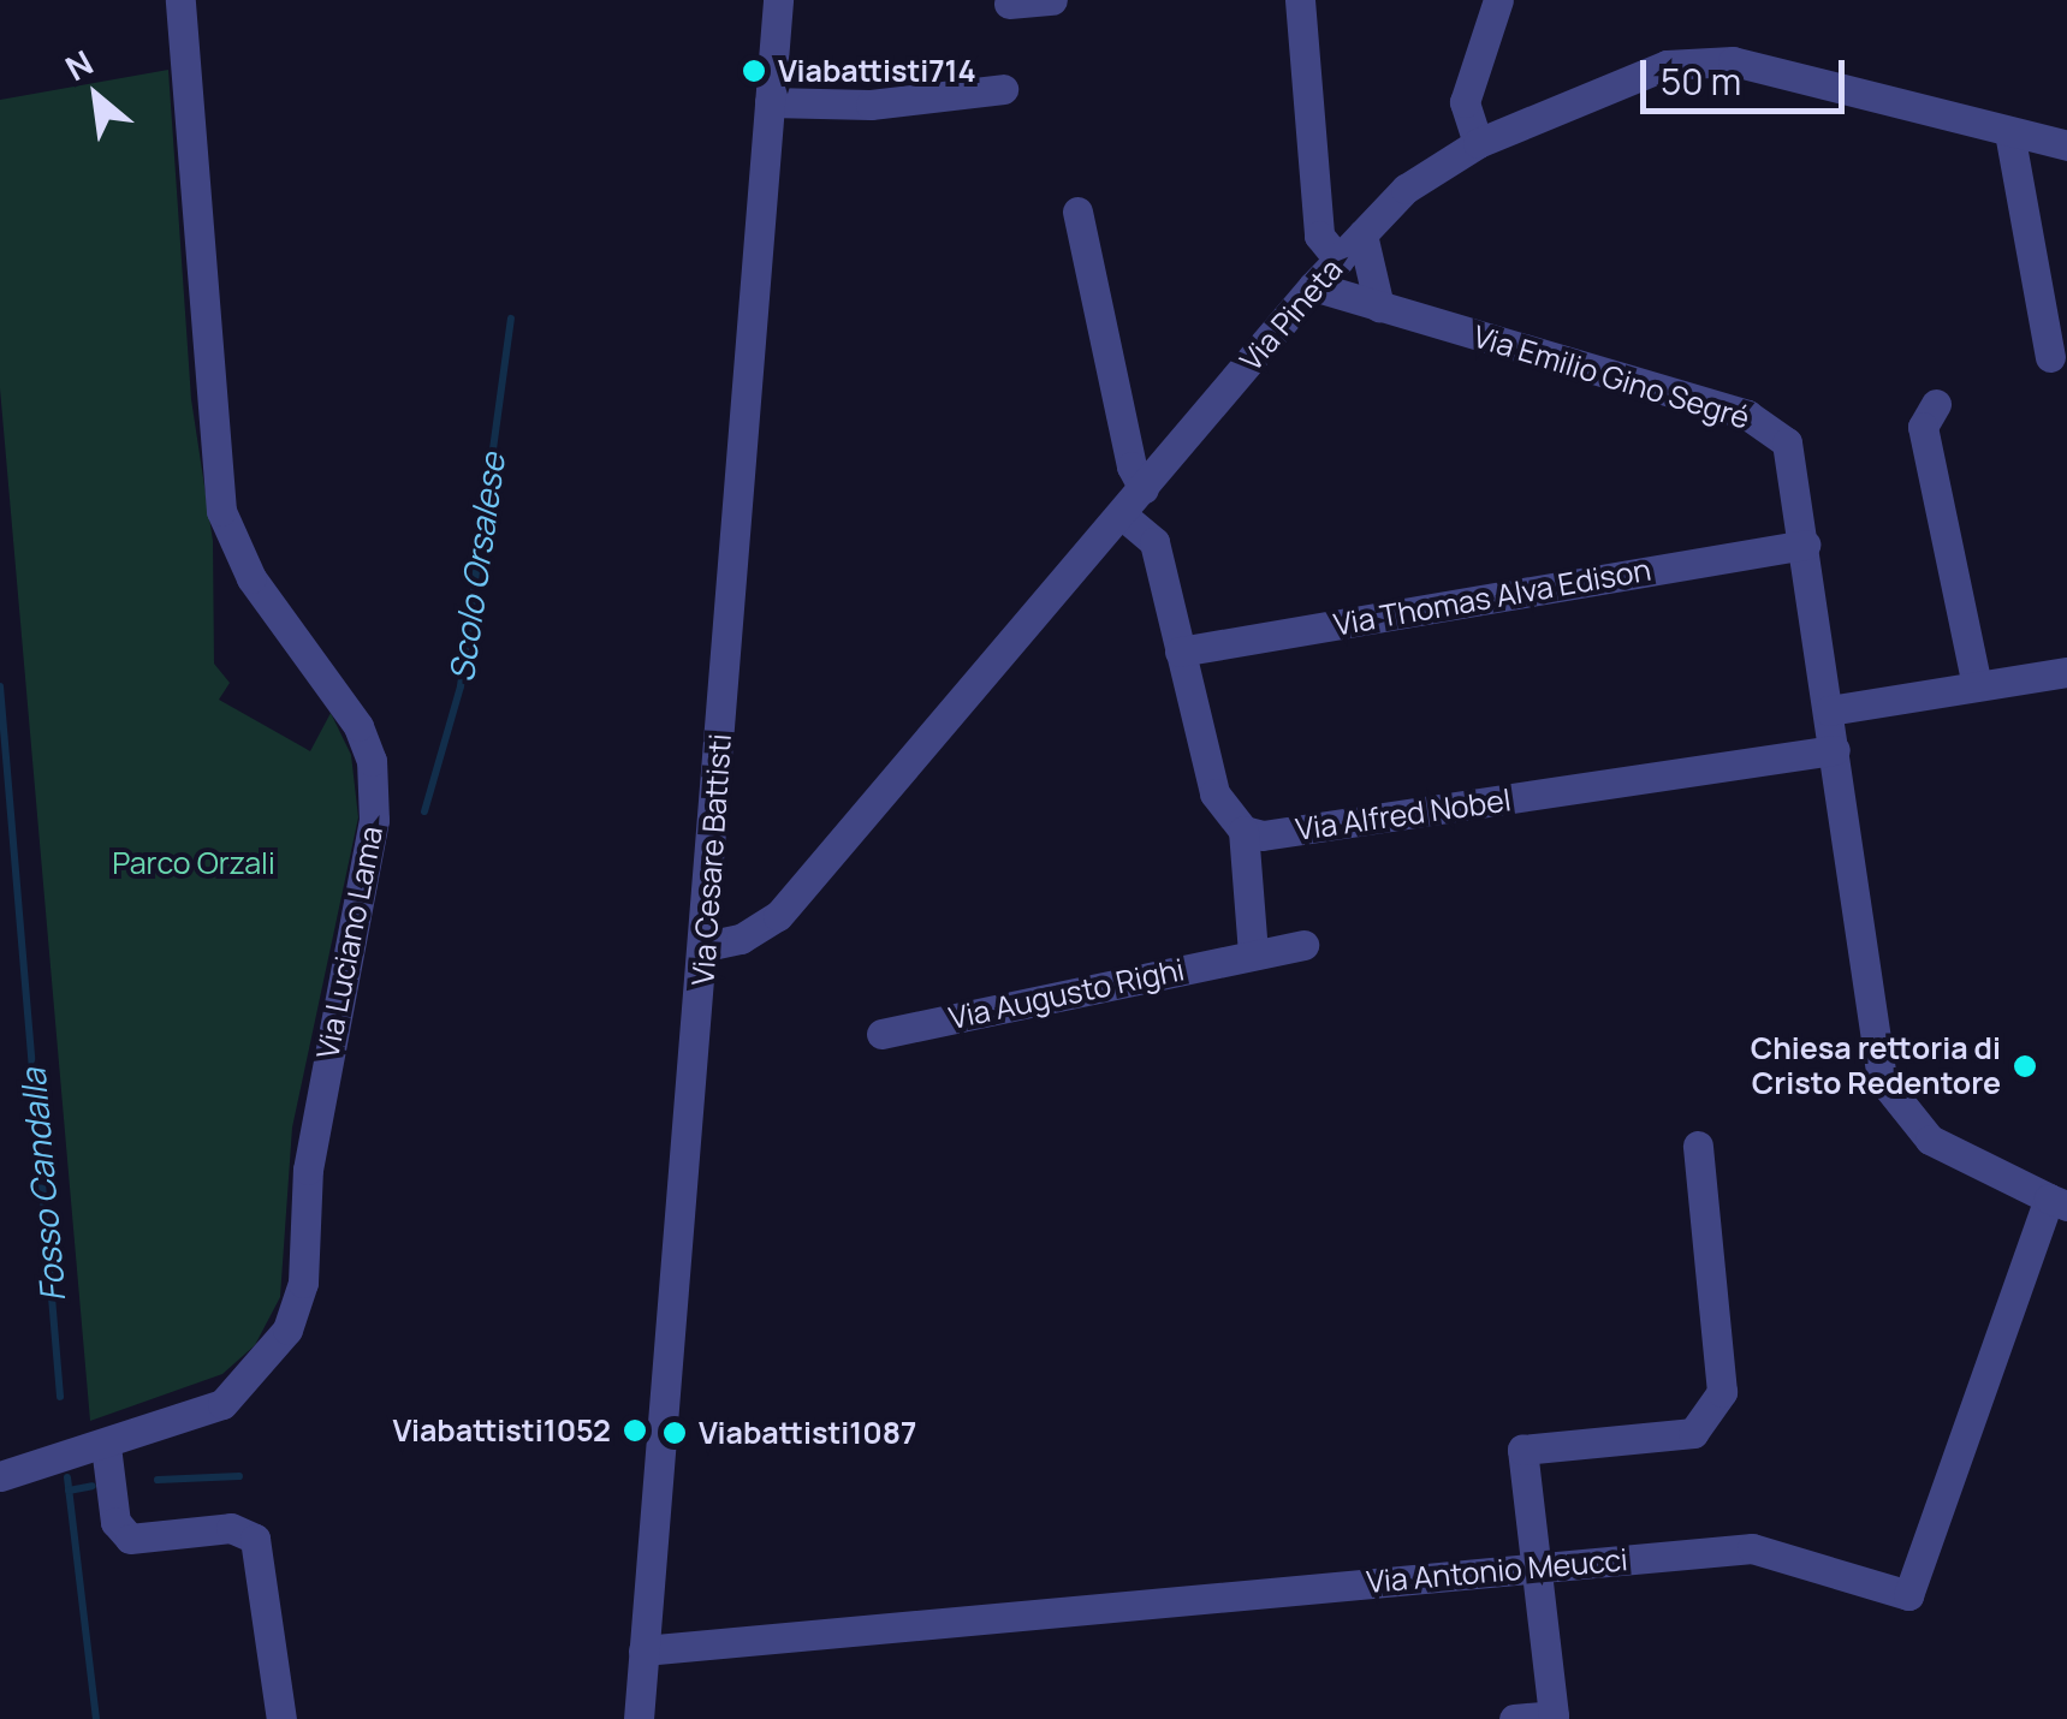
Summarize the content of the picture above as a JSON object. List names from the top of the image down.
{
  "streets": {
    "street": [
      "Via Pineta",
      "Via Emilio Gino Segré",
      "Via Thomas Alva Edison",
      "Via Alfred Nobel",
      "Via Cesare Battisti",
      "Via Luciano Lama",
      "Via Augusto Righi",
      "Via Antonio Meucci"
    ]
  },
  "crossings": [
    ["Via Pineta", "Via Emilio Gino Segré"],
    ["Via Pineta", "Via Cesare Battisti"],
    ["Via Emilio Gino Segré", "Via Thomas Alva Edison"],
    ["Via Emilio Gino Segré", "Via Alfred Nobel"],
    ["Via Emilio Gino Segré", "Via Antonio Meucci"],
    ["Via Cesare Battisti", "Via Antonio Meucci"]
  ],
  "water": ["Scolo Orsalese", "Fosso Candalla"],
  "parks": ["Parco Orzali"],
  "places": [
    "Viabattisti714",
    "Chiesa rettoria di Cristo Redentore",
    "Viabattisti1052",
    "Viabattisti1087"
  ],
  "scale_bar": "50 m",
  "north": "top left"
}
